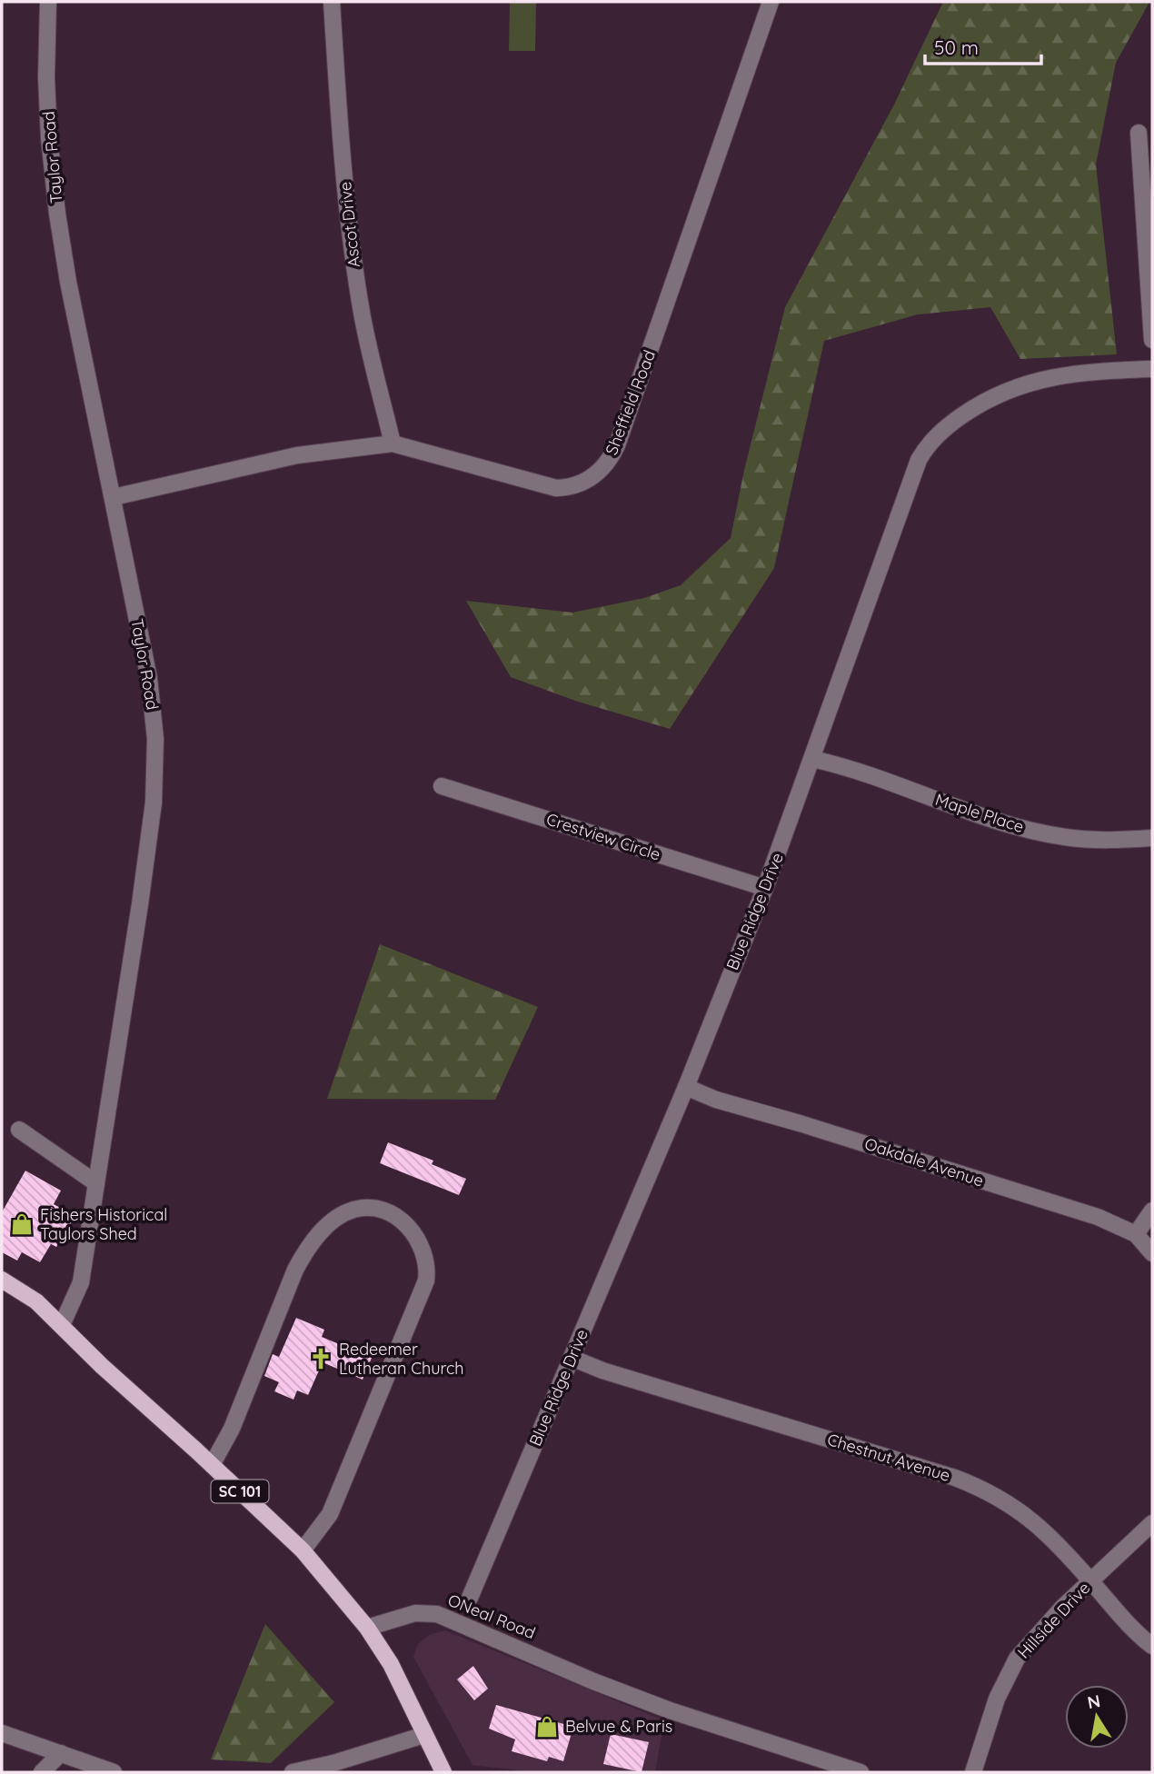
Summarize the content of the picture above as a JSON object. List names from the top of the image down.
{
  "streets": {
    "main road": ["SC 101"],
    "street": [
      "Taylor Road",
      "Ascot Drive",
      "Sheffield Road",
      "Maple Place",
      "Crestview Circle",
      "Blue Ridge Drive",
      "Oakdale Avenue",
      "Chestnut Avenue",
      "ONeal Road",
      "Hillside Drive"
    ]
  },
  "crossings": [
    ["Taylor Road", "Sheffield Road"],
    ["Taylor Road", "SC 101"],
    ["Ascot Drive", "Sheffield Road"],
    ["Maple Place", "Blue Ridge Drive"],
    ["Crestview Circle", "Blue Ridge Drive"],
    ["Blue Ridge Drive", "Oakdale Avenue"],
    ["Blue Ridge Drive", "Chestnut Avenue"],
    ["Chestnut Avenue", "Hillside Drive"],
    ["SC 101", "ONeal Road"]
  ],
  "places": {
    "shop": ["Fishers Historical Taylors Shed", "Belvue & Paris"],
    "church": ["Redeemer Lutheran Church"]
  },
  "scale_bar": "50 m",
  "north": "top"
}
